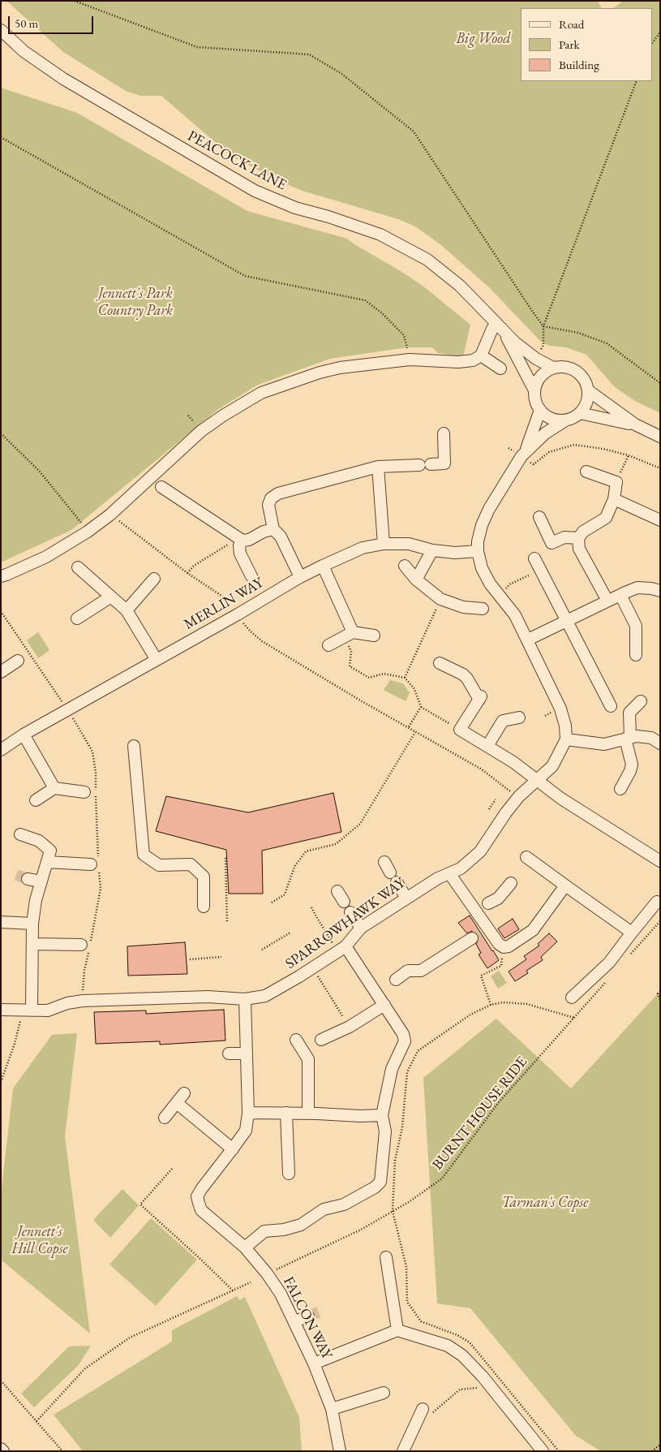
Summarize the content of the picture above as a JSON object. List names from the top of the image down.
{
  "streets": {
    "street": [
      "PEACOCK LANE",
      "MERLIN WAY",
      "SPARROWHAWK WAY",
      "FALCON WAY"
    ],
    "path": ["BURNT HOUSE RIDE"]
  },
  "crossings": [
    ["SPARROWHAWK WAY", "FALCON WAY"]
  ],
  "parks": [
    "Big Wood",
    "Jennett's Park Country Park",
    "Tarman's Copse",
    "Jennett's Hill Copse"
  ],
  "legend": ["Road", "Park", "Building"],
  "scale_bar": "50 m"
}
